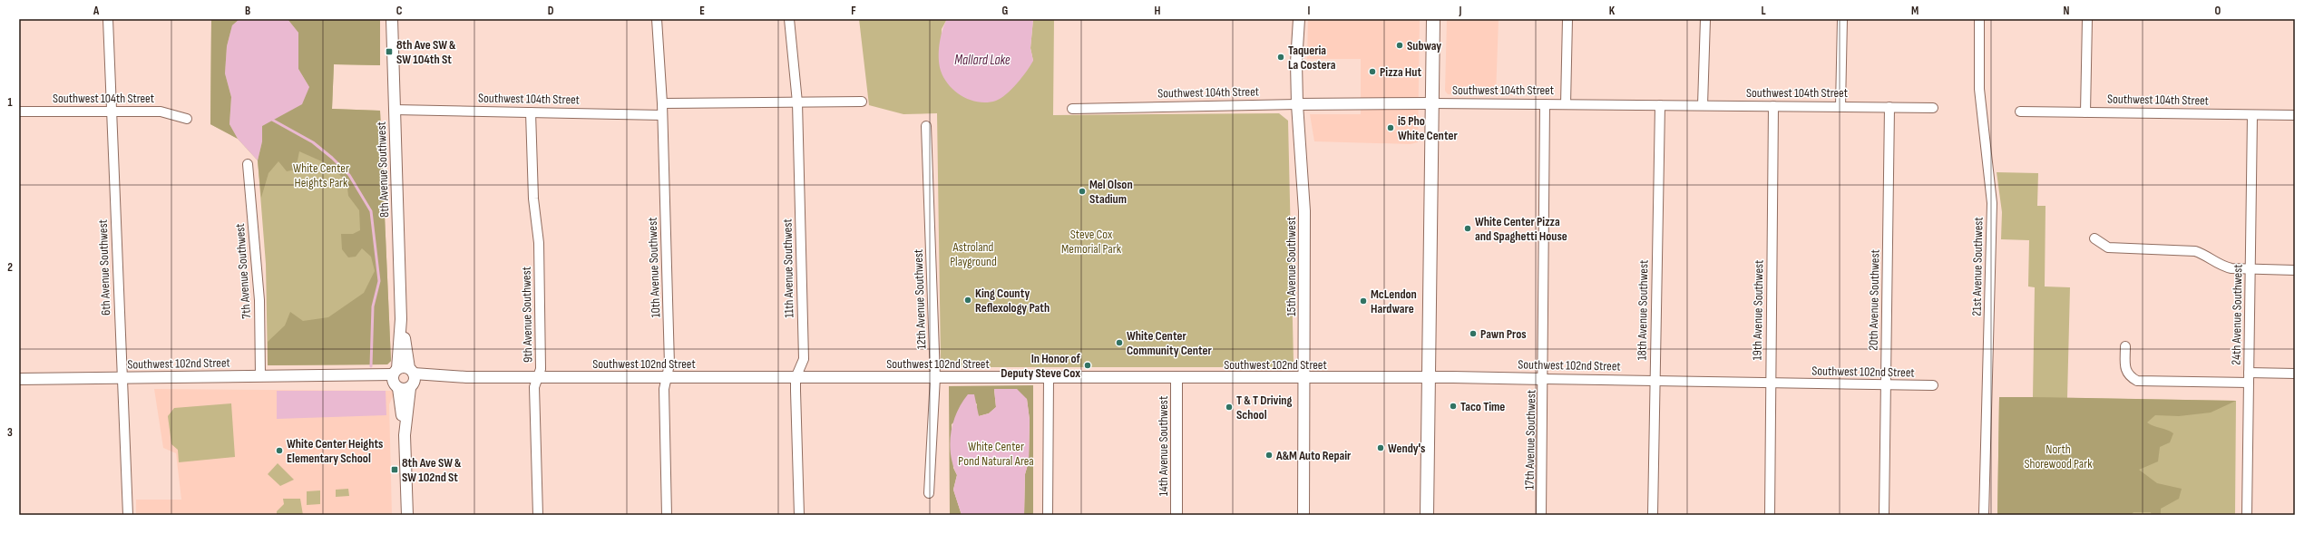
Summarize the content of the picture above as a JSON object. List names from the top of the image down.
{
  "streets": {
    "street": [
      "Southwest 104th Street",
      "8th Avenue Southwest",
      "15th Avenue Southwest",
      "21st Avenue Southwest",
      "6th Avenue Southwest",
      "10th Avenue Southwest",
      "11th Avenue Southwest",
      "7th Avenue Southwest",
      "12th Avenue Southwest",
      "20th Avenue Southwest",
      "18th Avenue Southwest",
      "19th Avenue Southwest",
      "9th Avenue Southwest",
      "24th Avenue Southwest",
      "Southwest 102nd Street",
      "17th Avenue Southwest",
      "14th Avenue Southwest"
    ]
  },
  "crossings": [
    ["Southwest 104th Street", "8th Avenue Southwest"],
    ["Southwest 104th Street", "15th Avenue Southwest"],
    ["Southwest 104th Street", "6th Avenue Southwest"],
    ["Southwest 104th Street", "10th Avenue Southwest"],
    ["Southwest 104th Street", "20th Avenue Southwest"],
    ["Southwest 104th Street", "18th Avenue Southwest"],
    ["Southwest 104th Street", "19th Avenue Southwest"],
    ["Southwest 104th Street", "9th Avenue Southwest"],
    ["Southwest 104th Street", "24th Avenue Southwest"],
    ["Southwest 104th Street", "17th Avenue Southwest"],
    ["8th Avenue Southwest", "Southwest 102nd Street"],
    ["15th Avenue Southwest", "Southwest 102nd Street"],
    ["6th Avenue Southwest", "Southwest 102nd Street"],
    ["10th Avenue Southwest", "Southwest 102nd Street"],
    ["11th Avenue Southwest", "Southwest 102nd Street"],
    ["7th Avenue Southwest", "Southwest 102nd Street"],
    ["12th Avenue Southwest", "Southwest 102nd Street"],
    ["20th Avenue Southwest", "Southwest 102nd Street"],
    ["18th Avenue Southwest", "Southwest 102nd Street"],
    ["19th Avenue Southwest", "Southwest 102nd Street"],
    ["9th Avenue Southwest", "Southwest 102nd Street"],
    ["Southwest 102nd Street", "17th Avenue Southwest"],
    ["Southwest 102nd Street", "14th Avenue Southwest"]
  ],
  "water": ["Mallard Lake"],
  "parks": [
    "White Center Heights Park",
    "Steve Cox Memorial Park",
    "Astroland Playground",
    "White Center Pond Natural Area",
    "North Shorewood Park"
  ],
  "places": {
    "other": [
      "Subway",
      "Taqueria La Costera",
      "Pizza Hut",
      "i5 Pho White Center",
      "Mel Olson Stadium",
      "White Center Pizza and Spaghetti House",
      "King County Reflexology Path",
      "McLendon Hardware",
      "Pawn Pros",
      "White Center Community Center",
      "In Honor of Deputy Steve Cox",
      "Taco Time",
      "T & T Driving School",
      "Wendy's",
      "White Center Heights Elementary School",
      "A&M Auto Repair"
    ],
    "transit": ["8th Ave SW & SW 104th St", "8th Ave SW & SW 102nd St"]
  },
  "grid": {
    "columns": [
      "A",
      "B",
      "C",
      "D",
      "E",
      "F",
      "G",
      "H",
      "I",
      "J",
      "K",
      "L",
      "M",
      "N",
      "O"
    ],
    "rows": ["1", "2", "3"]
  }
}
